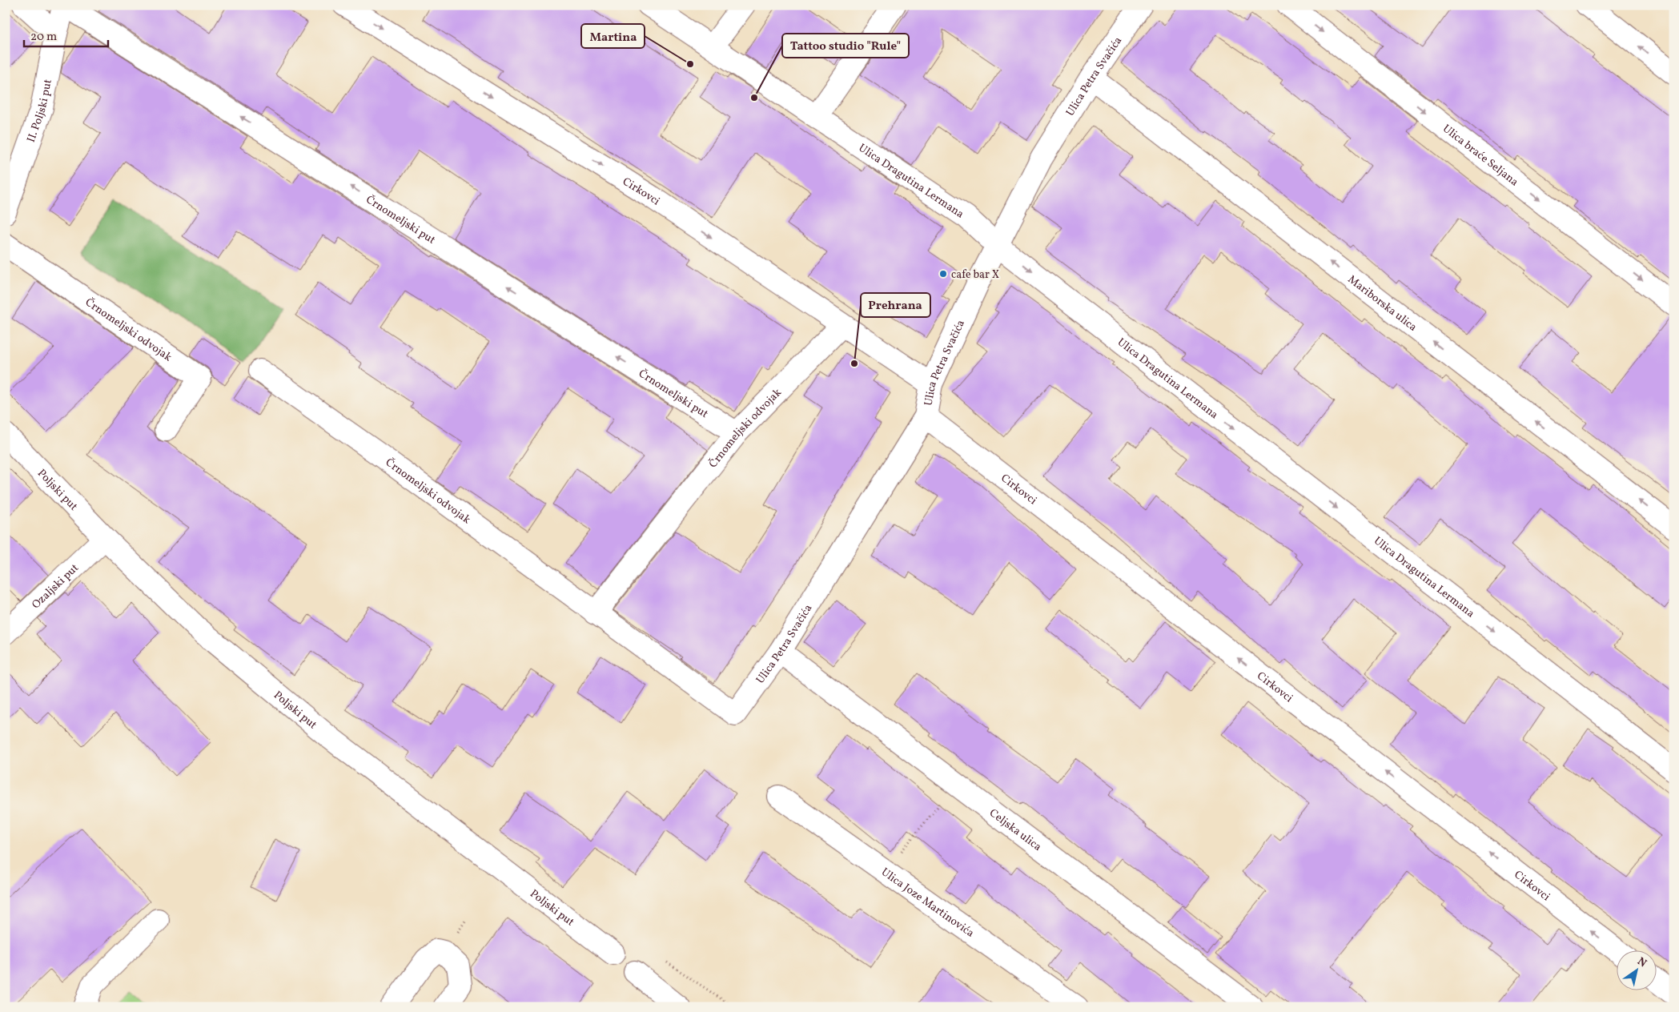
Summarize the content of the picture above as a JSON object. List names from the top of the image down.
{
  "streets": {
    "street": [
      "Ulica Petra Svačića",
      "II. Poljski put",
      "Ulica braće Seljana",
      "Ulica Dragutina Lermana",
      "Cirkovci",
      "Črnomeljski put",
      "Mariborska ulica",
      "Črnomeljski odvojak",
      "Poljski put",
      "Ozaljski put",
      "Celjska ulica",
      "Ulica Joze Martinovića"
    ]
  },
  "crossings": [
    ["Ulica Petra Svačića", "Ulica Dragutina Lermana"],
    ["Ulica Petra Svačića", "Cirkovci"],
    ["Ulica Petra Svačića", "Mariborska ulica"],
    ["Ulica Petra Svačića", "Črnomeljski odvojak"],
    ["Ulica Petra Svačića", "Celjska ulica"],
    ["II. Poljski put", "Črnomeljski put"],
    ["Cirkovci", "Črnomeljski odvojak"],
    ["Črnomeljski put", "Črnomeljski odvojak"],
    ["Poljski put", "Ozaljski put"]
  ],
  "one_way": [
    "Ulica braće Seljana",
    "Ulica Dragutina Lermana",
    "Črnomeljski put",
    "Mariborska ulica"
  ],
  "places": [
    "Martina",
    "Tattoo studio \"Rule\"",
    "cafe bar X",
    "Prehrana"
  ],
  "scale_bar": "20 m",
  "north": "top right"
}
